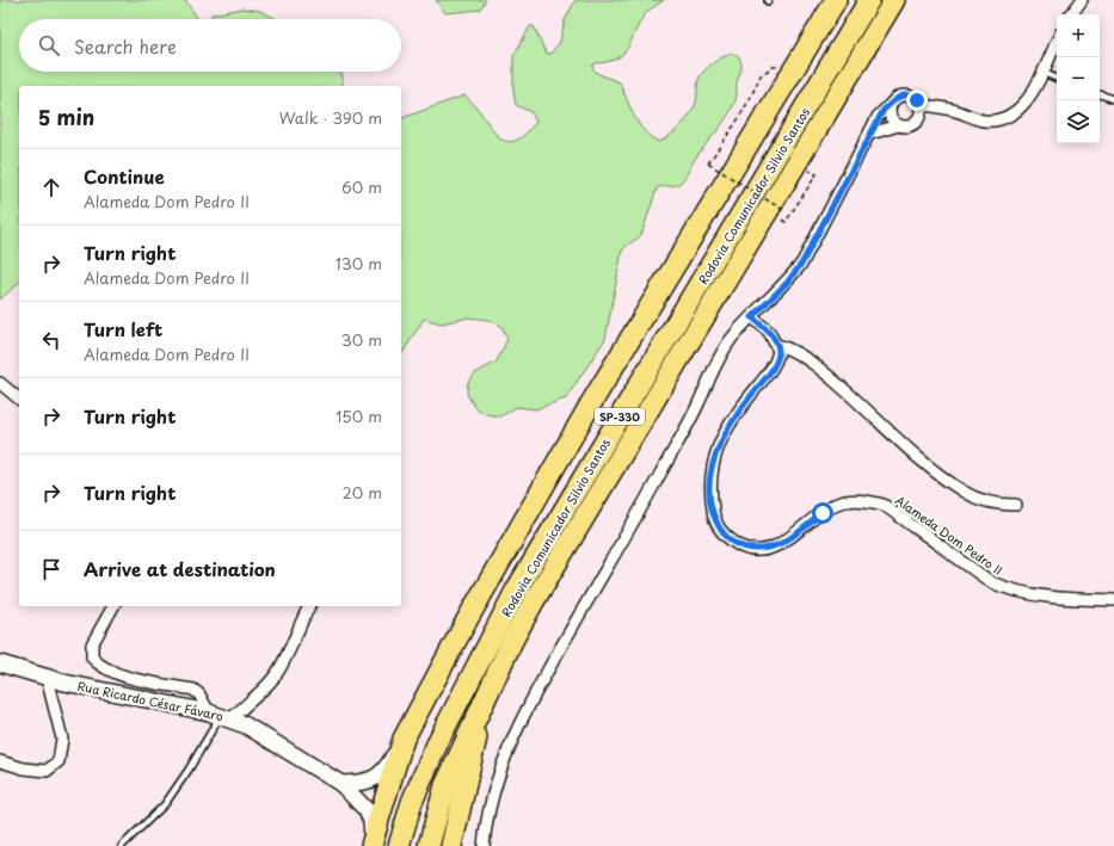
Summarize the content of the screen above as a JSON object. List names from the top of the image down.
{
  "streets": {
    "highway": ["Rodovia Comunicador Silvio Santos", "SP-330"],
    "street": ["Alameda Dom Pedro II", "Rua Ricardo César Fávaro"]
  },
  "page": {
    "map_buttons": ["+", "−"],
    "search": "Search here",
    "heading": ["5 min", "Walk · 390 m"],
    "list": [
      ["Continue", "Alameda Dom Pedro II", "60 m"],
      ["Turn right", "Alameda Dom Pedro II", "130 m"],
      ["Turn left", "Alameda Dom Pedro II", "30 m"],
      ["Turn right", "150 m"],
      ["Turn right", "20 m"],
      "Arrive at destination"
    ]
  }
}
